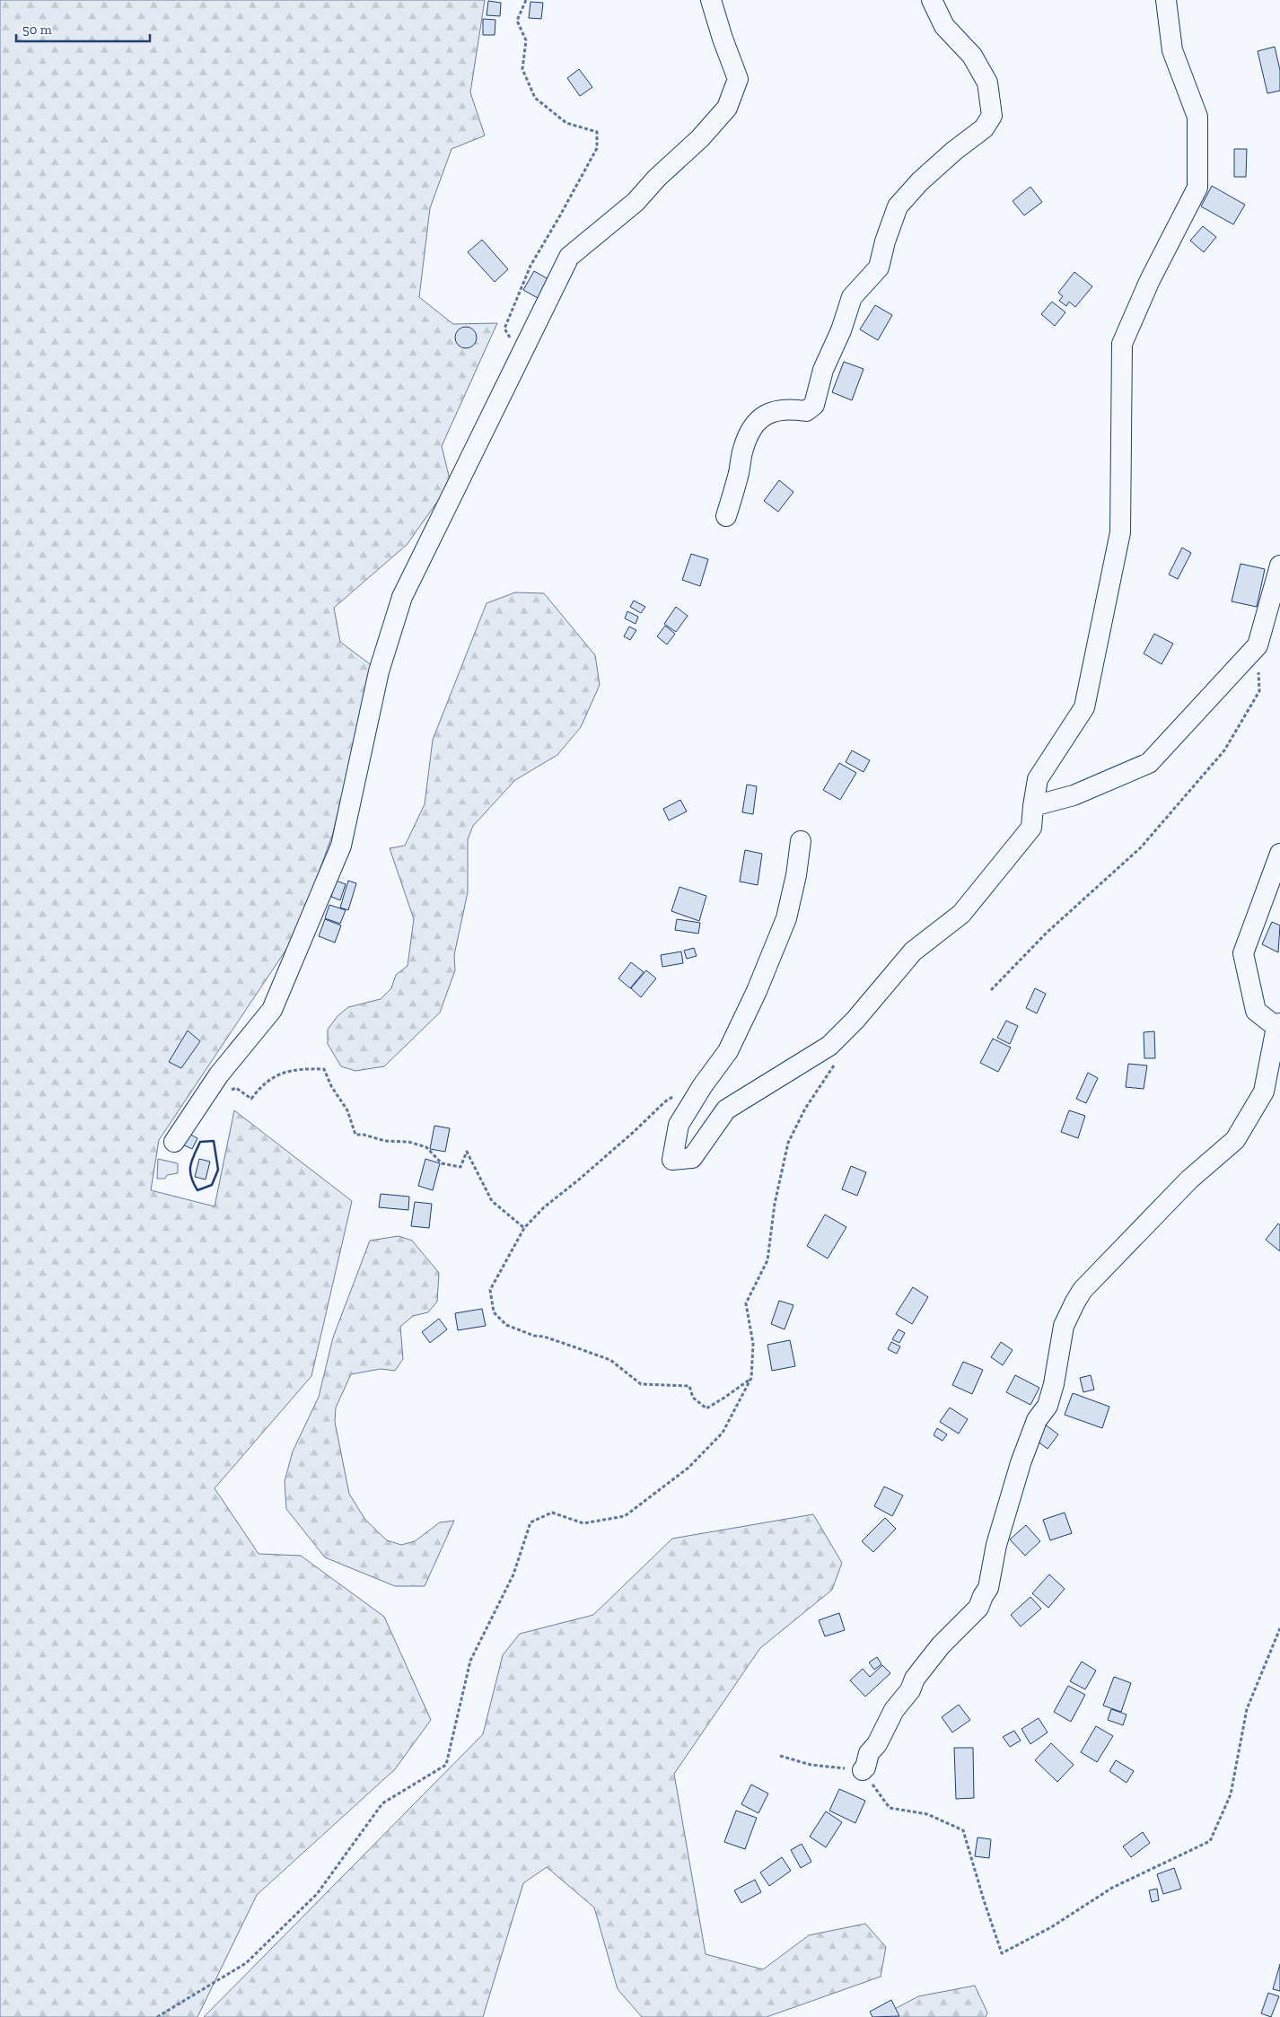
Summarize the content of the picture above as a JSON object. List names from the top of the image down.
{
  "scale_bar": "50 m"
}
